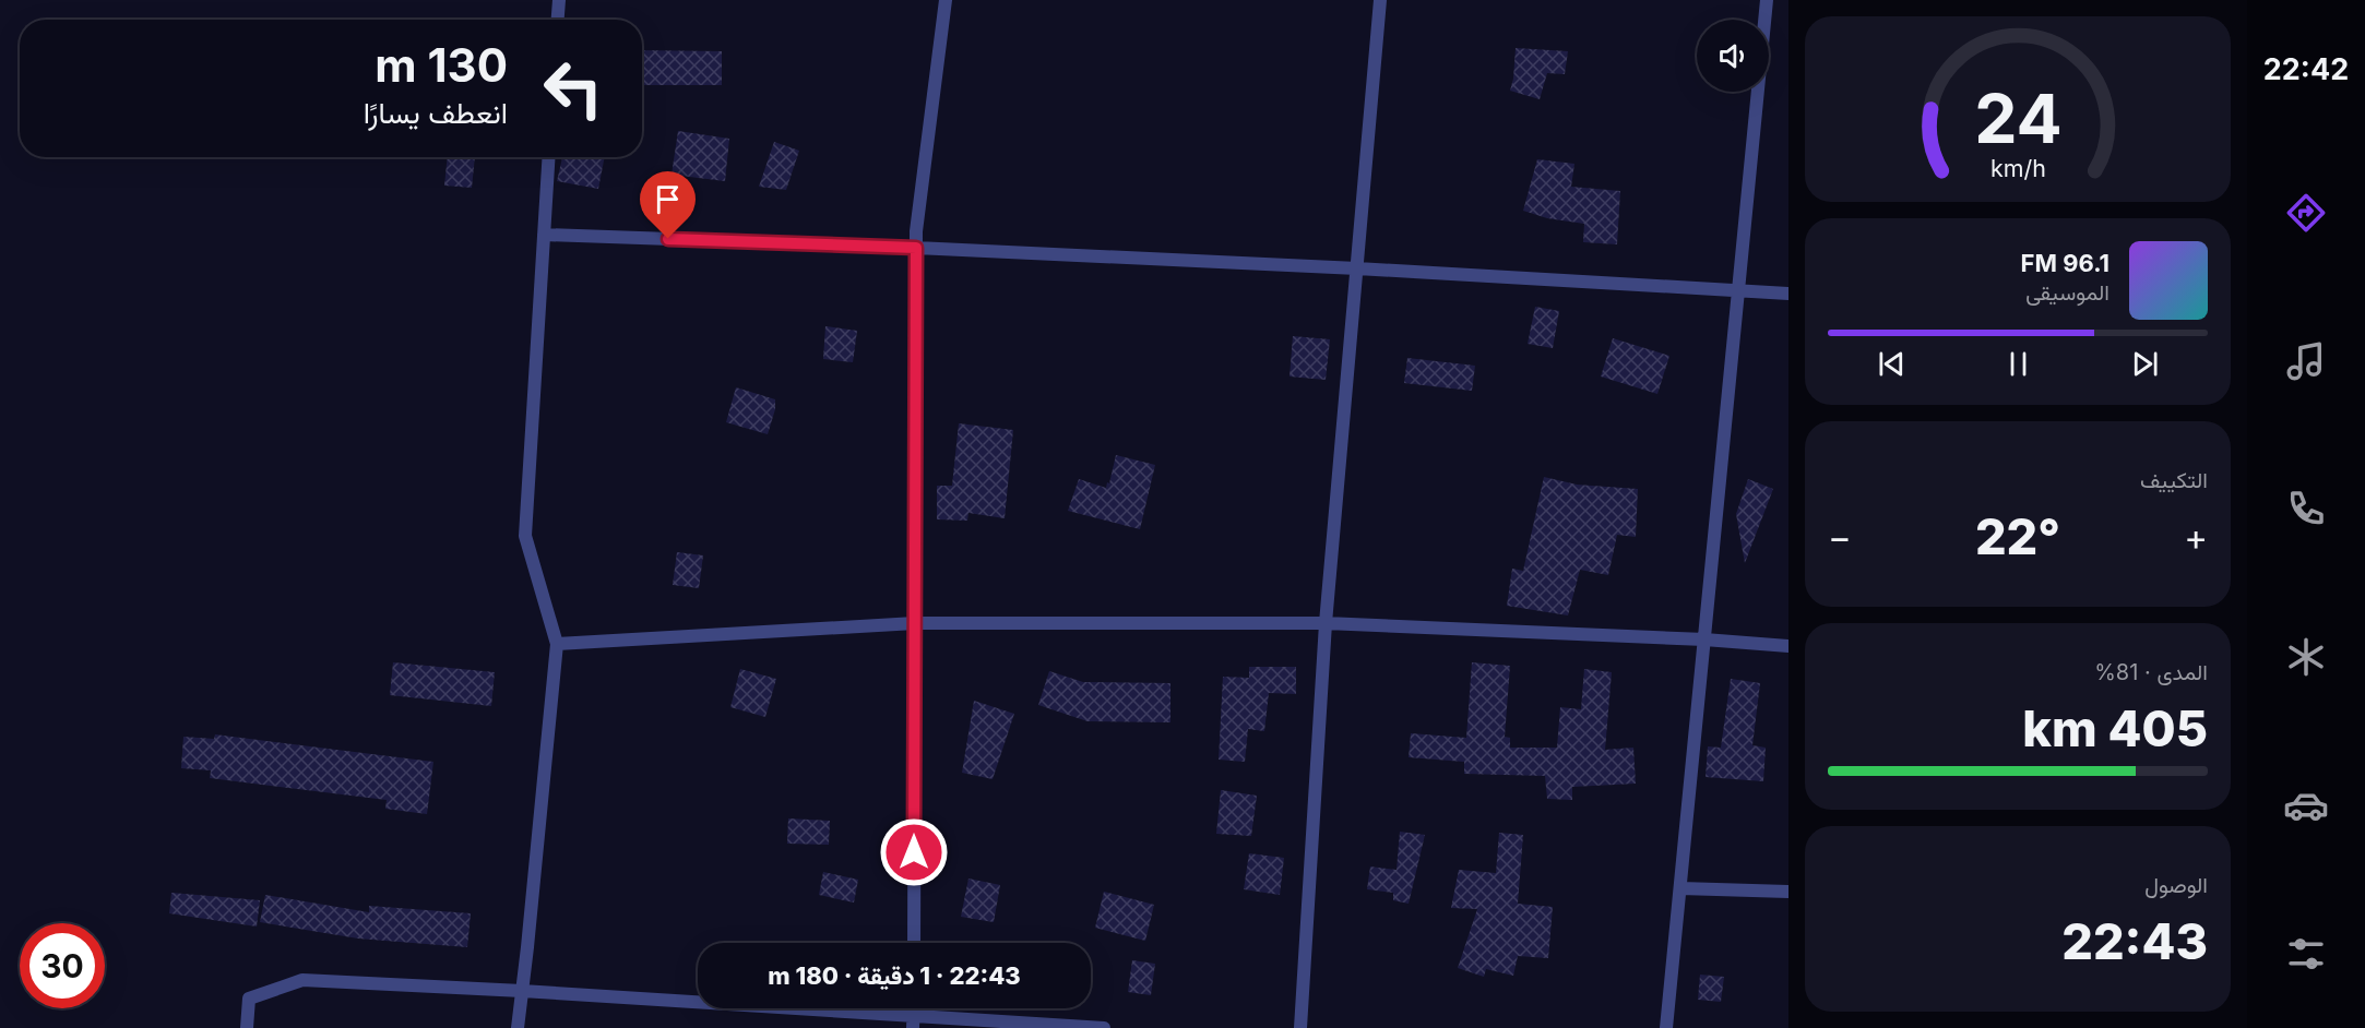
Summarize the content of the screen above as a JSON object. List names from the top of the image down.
{
  "page": {
    "tabs": "22:42",
    "turn": ["130 m", "انعطف يسارًا"],
    "song": ["96.1 FM", "الموسيقى"],
    "tile": [
      "التكييف",
      ["المدى · 81%", "405 km"],
      ["الوصول", "22:43"]
    ],
    "heat": ["−", "22°", "+"],
    "limit": "30",
    "trip": "22:43 · 1 دقيقة · 180 m",
    "gauge": ["24", "km/h"]
  }
}
